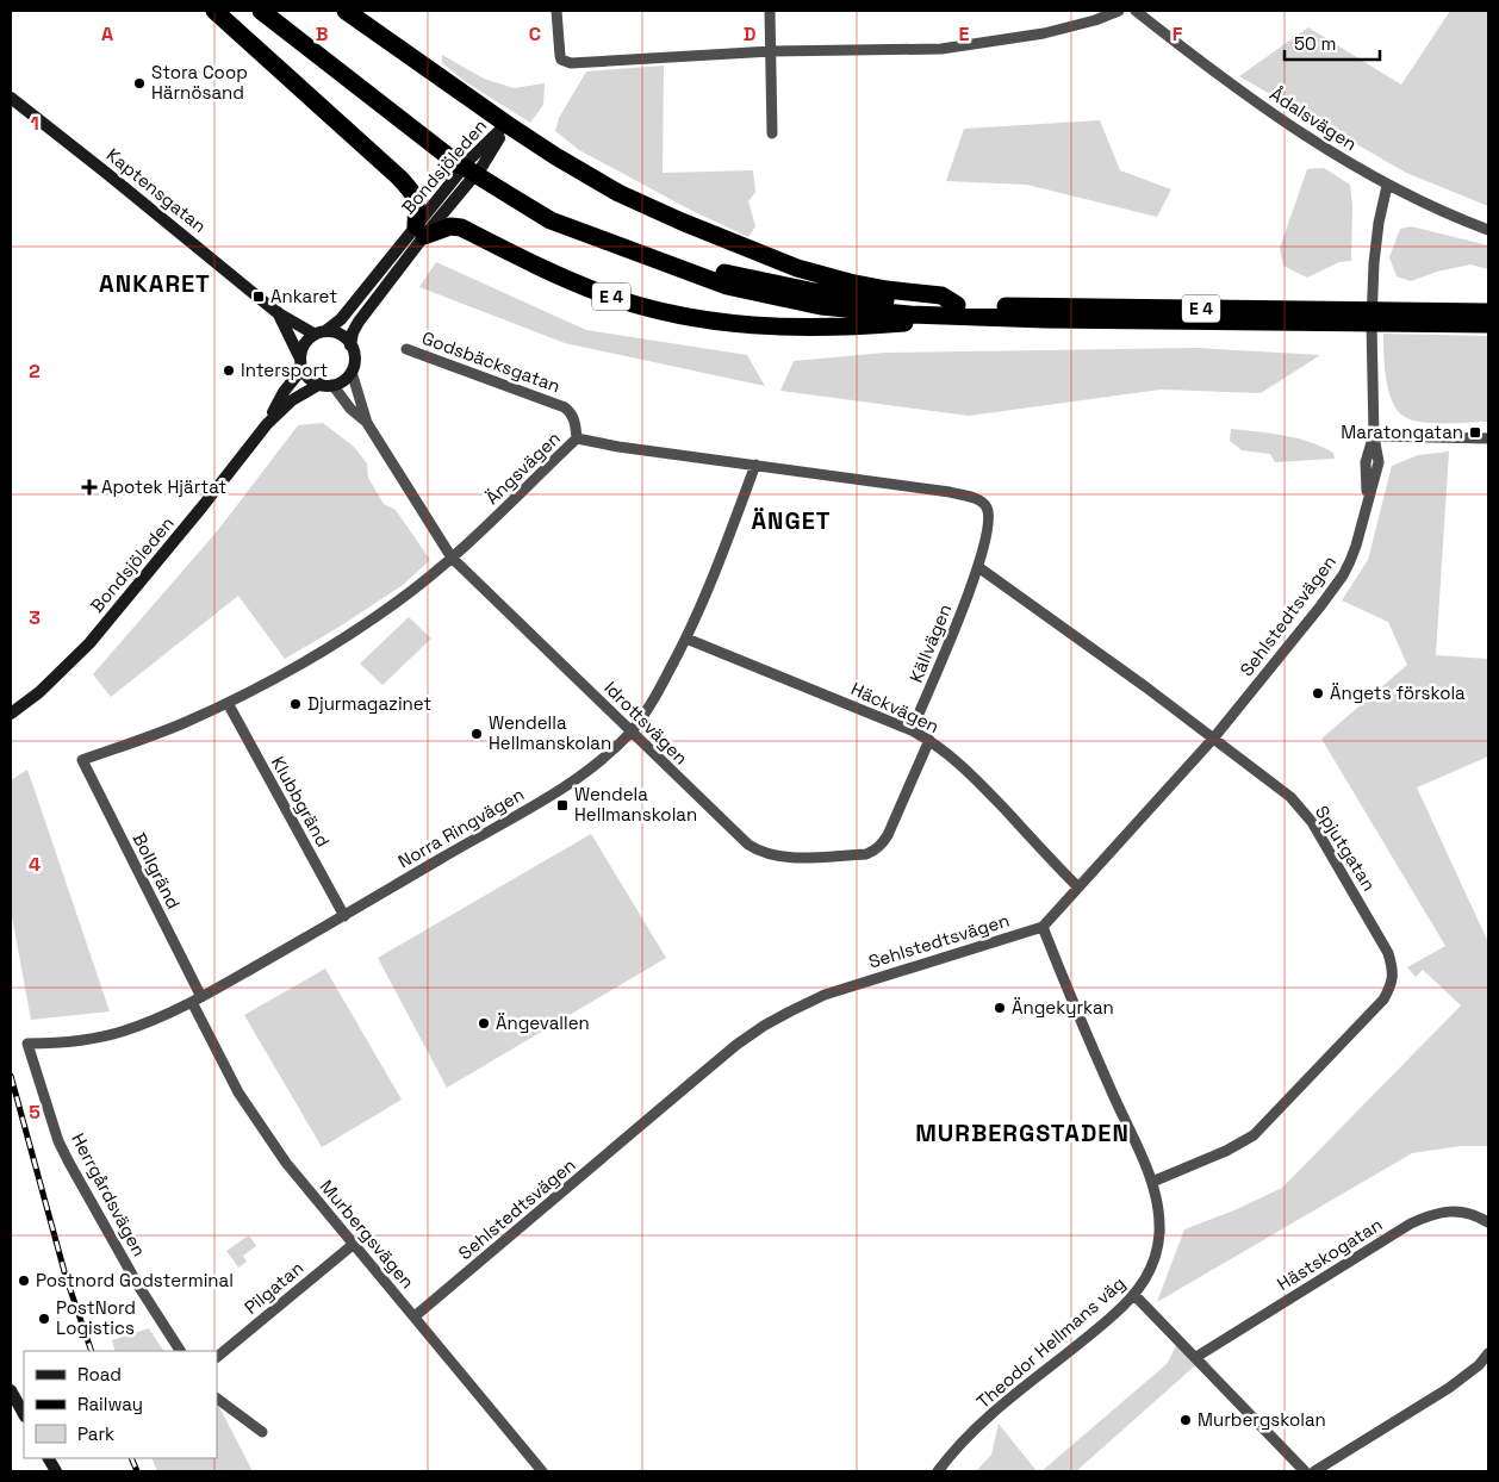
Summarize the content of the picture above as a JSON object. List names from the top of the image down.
{
  "streets": {
    "highway": ["E 4"],
    "main road": ["Bondsjöleden", "Kaptensgatan"],
    "street": [
      "Ådalsvägen",
      "Godsbäcksgatan",
      "Ängsvägen",
      "Sehlstedtsvägen",
      "Källvägen",
      "Häckvägen",
      "Idrottsvägen",
      "Klubbgränd",
      "Norra Ringvägen",
      "Spjutgatan",
      "Bollgränd",
      "Herrgårdsvägen",
      "Murbergsvägen",
      "Hästskogatan",
      "Pilgatan",
      "Theodor Hellmans väg"
    ]
  },
  "crossings": [
    ["Ådalsvägen", "Sehlstedtsvägen"],
    ["Bondsjöleden", "Kaptensgatan"],
    ["Bondsjöleden", "E 4"],
    ["Bondsjöleden", "Idrottsvägen"],
    ["Kaptensgatan", "Idrottsvägen"],
    ["Godsbäcksgatan", "Ängsvägen"],
    ["Ängsvägen", "Källvägen"],
    ["Ängsvägen", "Idrottsvägen"],
    ["Ängsvägen", "Klubbgränd"],
    ["Ängsvägen", "Norra Ringvägen"],
    ["Ängsvägen", "Spjutgatan"],
    ["Ängsvägen", "Bollgränd"],
    ["Sehlstedtsvägen", "Häckvägen"],
    ["Sehlstedtsvägen", "Spjutgatan"],
    ["Sehlstedtsvägen", "Murbergsvägen"],
    ["Sehlstedtsvägen", "Theodor Hellmans väg"],
    ["Källvägen", "Häckvägen"],
    ["Källvägen", "Spjutgatan"],
    ["Häckvägen", "Idrottsvägen"],
    ["Häckvägen", "Norra Ringvägen"],
    ["Idrottsvägen", "Norra Ringvägen"],
    ["Klubbgränd", "Norra Ringvägen"],
    ["Norra Ringvägen", "Bollgränd"],
    ["Norra Ringvägen", "Herrgårdsvägen"],
    ["Norra Ringvägen", "Murbergsvägen"],
    ["Spjutgatan", "Theodor Hellmans väg"],
    ["Bollgränd", "Murbergsvägen"],
    ["Murbergsvägen", "Pilgatan"]
  ],
  "districts": ["ANKARET", "ÄNGET", "MURBERGSTADEN"],
  "places": {
    "other": [
      "Stora Coop Härnösand",
      "Intersport",
      "Ängets förskola",
      "Djurmagazinet",
      "Wendella Hellmanskolan",
      "Ängekyrkan",
      "Ängevallen",
      "Postnord Godsterminal",
      "PostNord Logistics",
      "Murbergskolan"
    ],
    "transit": ["Ankaret", "Maratongatan", "Wendela Hellmanskolan"],
    "health": ["Apotek Hjärtat"]
  },
  "legend": ["Road", "Railway", "Park"],
  "scale_bar": "50 m",
  "grid": {
    "columns": [
      "A",
      "B",
      "C",
      "D",
      "E",
      "F"
    ],
    "rows": [
      "1",
      "2",
      "3",
      "4",
      "5"
    ]
  }
}
